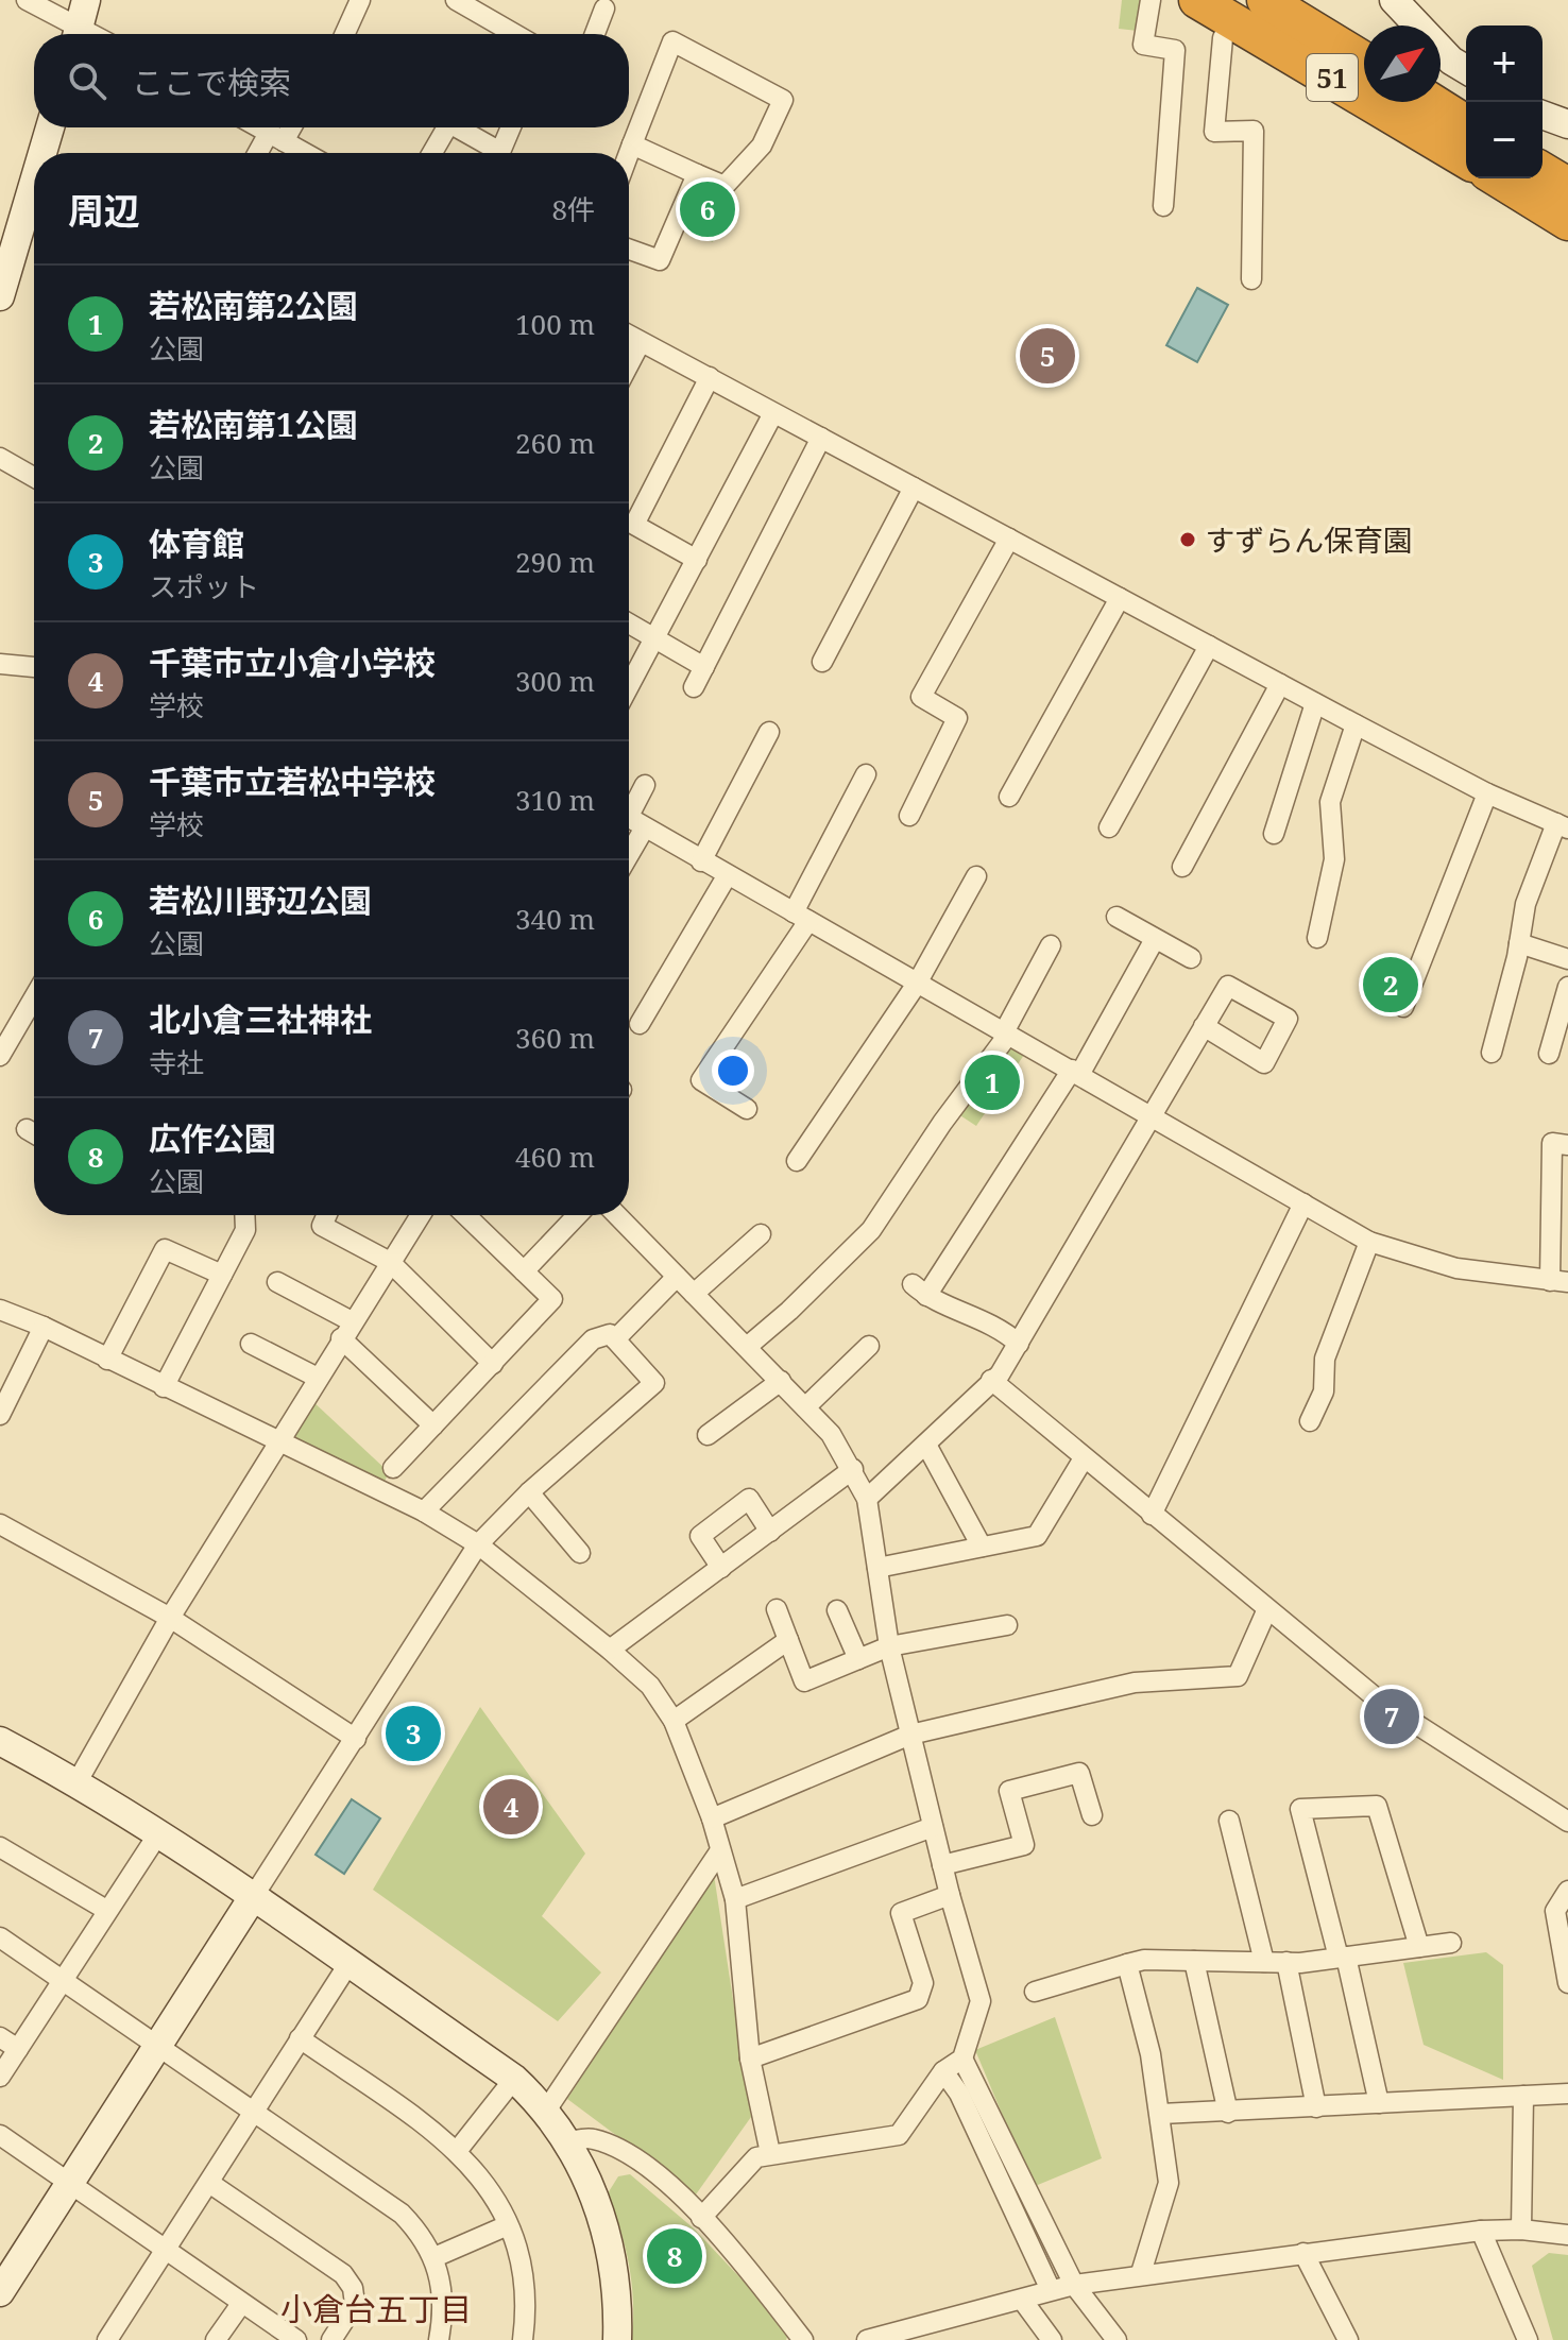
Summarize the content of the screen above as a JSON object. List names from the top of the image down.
{
  "streets": {
    "highway": ["51"]
  },
  "districts": ["小倉台五丁目"],
  "places": ["すずらん保育園"],
  "north": "top right",
  "page": {
    "map_buttons": ["+", "−"],
    "search": "ここで検索",
    "heading": ["周辺", "8件"],
    "pins": [
      "6",
      "5",
      "2",
      "1",
      "7",
      "3",
      "4",
      "8"
    ],
    "list": [
      {
        "mark": "1",
        "name": "若松南第2公園",
        "note": "公園",
        "value": "100 m"
      },
      {
        "mark": "2",
        "name": "若松南第1公園",
        "note": "公園",
        "value": "260 m"
      },
      {
        "mark": "3",
        "name": "体育館",
        "note": "スポット",
        "value": "290 m"
      },
      {
        "mark": "4",
        "name": "千葉市立小倉小学校",
        "note": "学校",
        "value": "300 m"
      },
      {
        "mark": "5",
        "name": "千葉市立若松中学校",
        "note": "学校",
        "value": "310 m"
      },
      {
        "mark": "6",
        "name": "若松川野辺公園",
        "note": "公園",
        "value": "340 m"
      },
      {
        "mark": "7",
        "name": "北小倉三社神社",
        "note": "寺社",
        "value": "360 m"
      },
      {
        "mark": "8",
        "name": "広作公園",
        "note": "公園",
        "value": "460 m"
      }
    ]
  }
}
